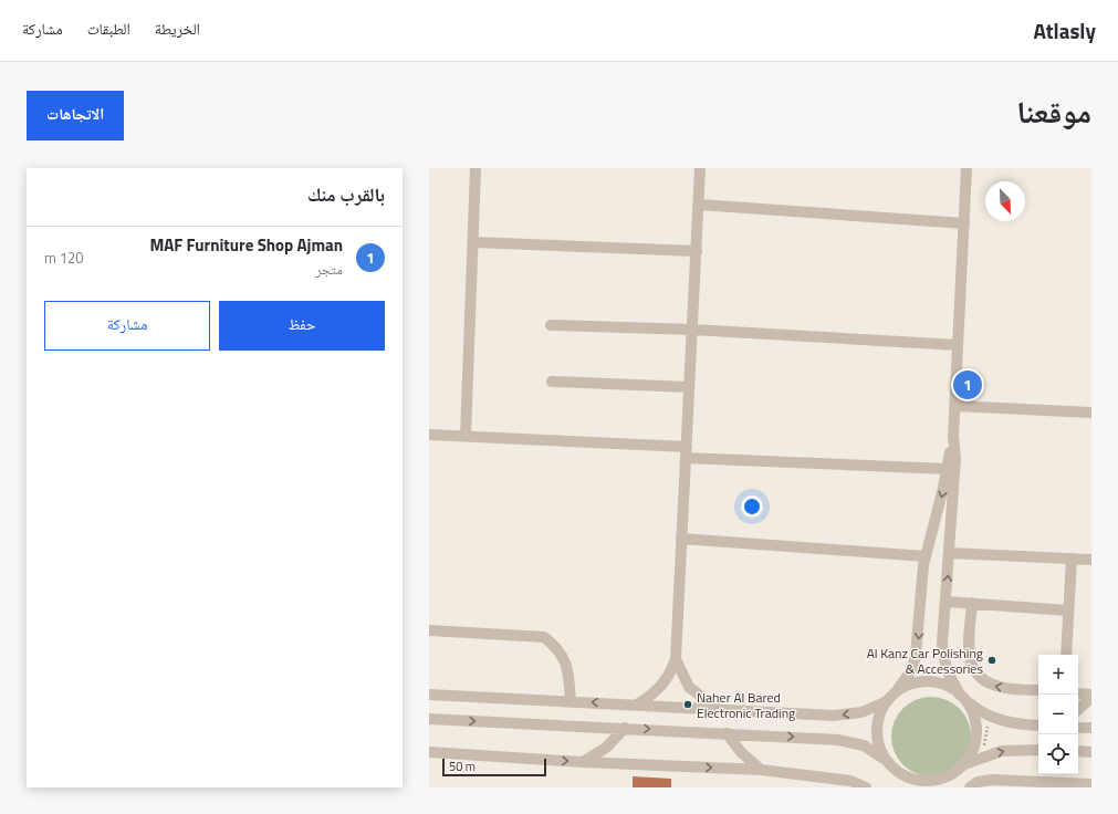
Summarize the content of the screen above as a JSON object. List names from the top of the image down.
{
  "places": ["Al Kanz Car Polishing & Accessories", "Naher Al Bared Electronic Trading"],
  "scale_bar": "50 m",
  "north": "bottom right",
  "page": {
    "header": "Atlasly",
    "nav": ["الخريطة", "الطبقات", "مشاركة"],
    "title": "موقعنا",
    "buttons": [
      "الاتجاهات",
      ["حفظ", "مشاركة"]
    ],
    "heading": "بالقرب منك",
    "list": [
      {
        "mark": "1",
        "name": "MAF Furniture Shop Ajman",
        "note": "متجر",
        "value": "120 m"
      }
    ],
    "pins": "1",
    "map_buttons": ["+", "−"],
    "scale": "50 m"
  }
}
